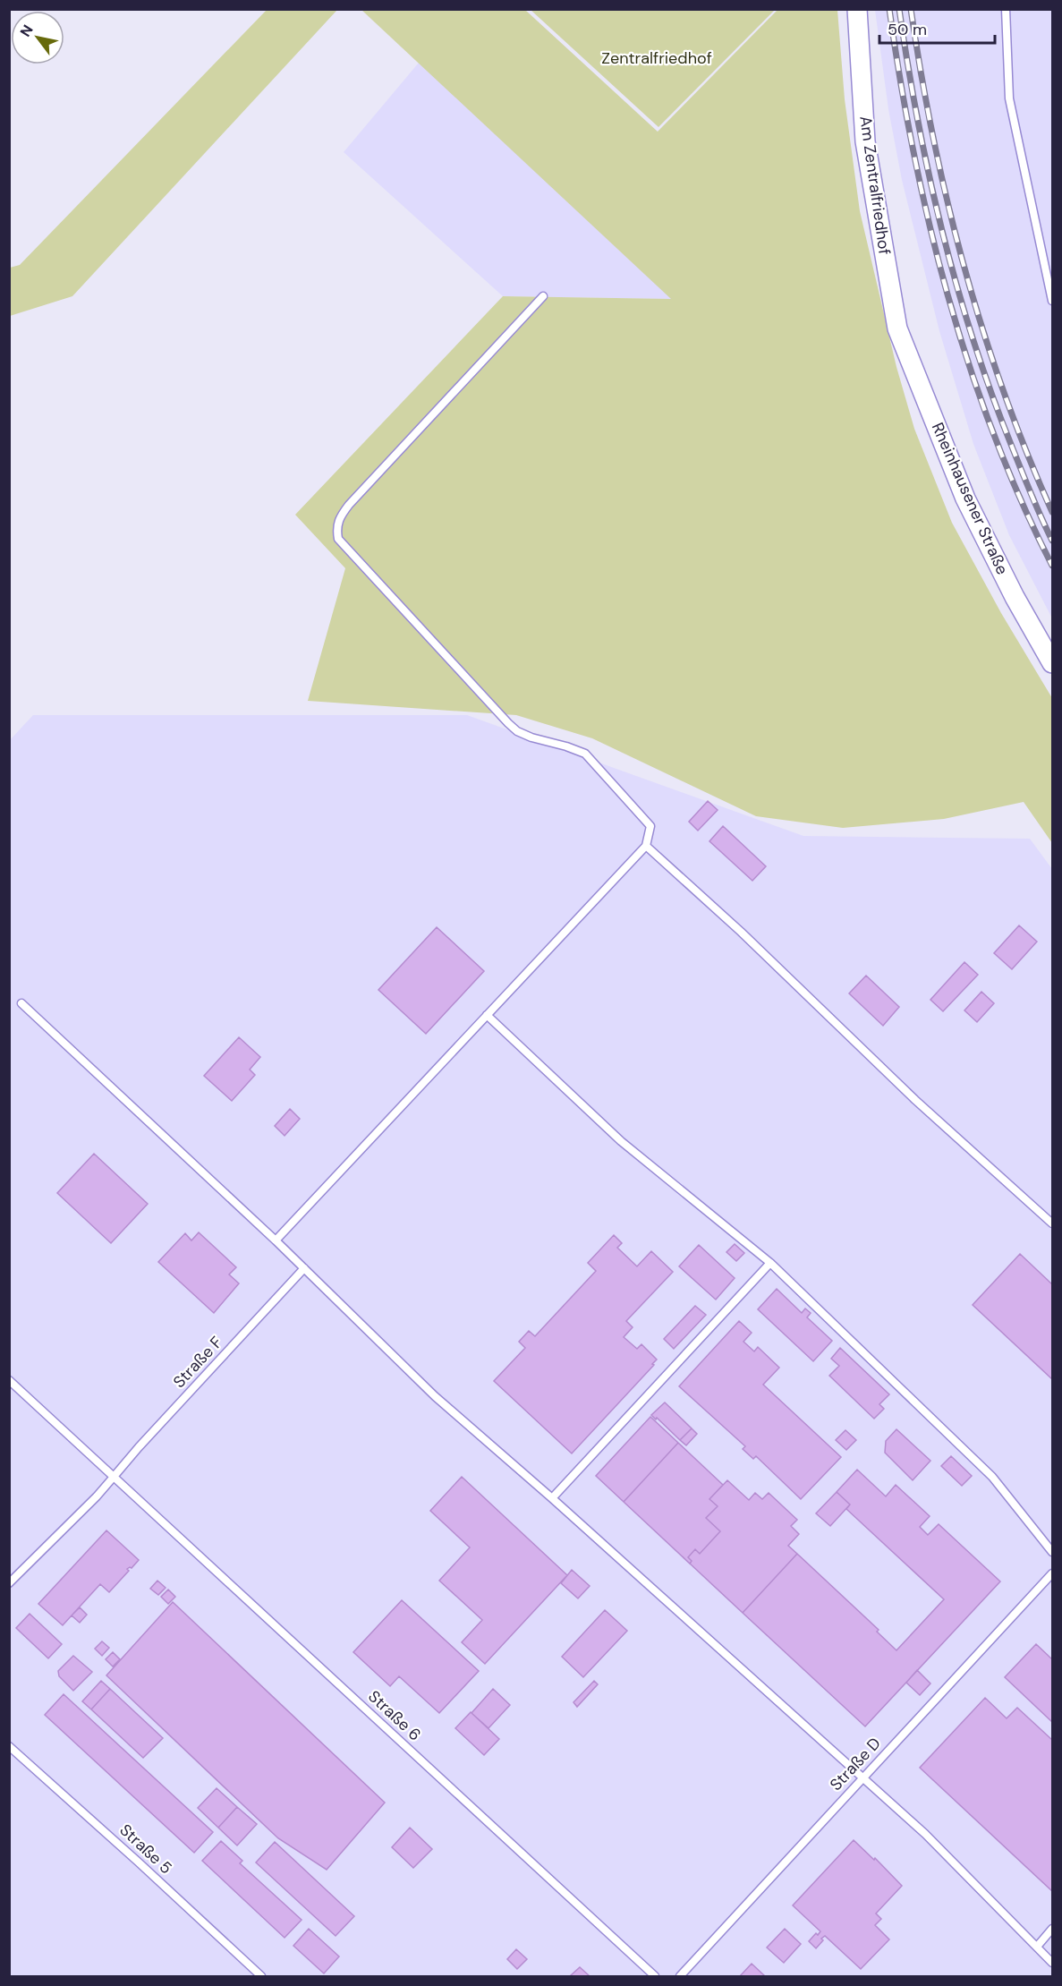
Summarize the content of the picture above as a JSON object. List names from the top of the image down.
{
  "streets": {
    "street": ["Am Zentralfriedhof", "Rheinhausener Straße"],
    "lane": [
      "Straße F",
      "Straße 6",
      "Straße D",
      "Straße 5"
    ]
  },
  "crossings": [
    ["Am Zentralfriedhof", "Rheinhausener Straße"],
    ["Straße F", "Straße 6"]
  ],
  "parks": ["Zentralfriedhof"],
  "scale_bar": "50 m",
  "north": "top left"
}
